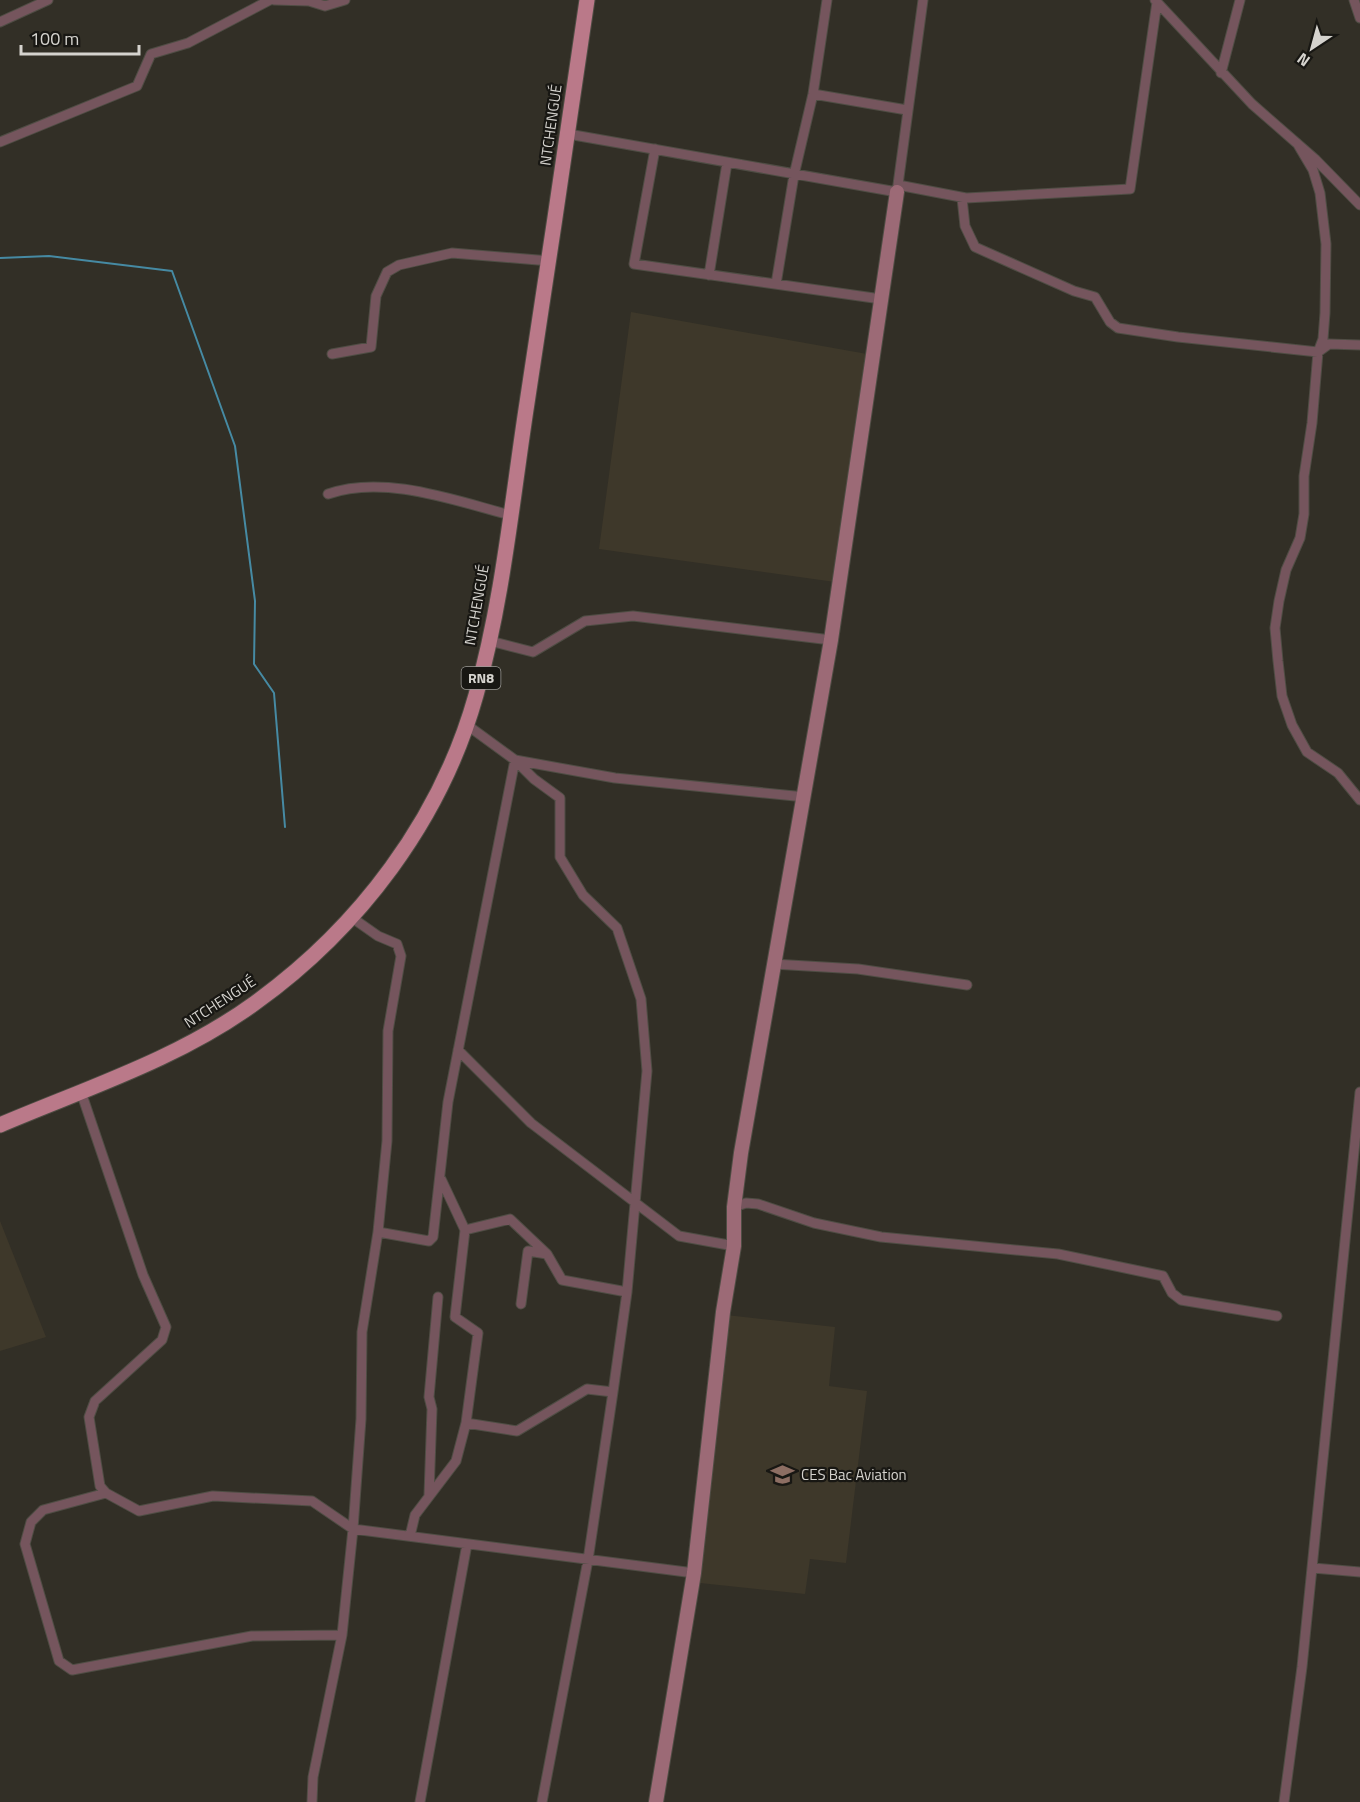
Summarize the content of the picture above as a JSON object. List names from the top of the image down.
{
  "streets": {
    "main road": ["NTCHENGUÉ", "RN8"]
  },
  "places": {
    "school or university": ["CES Bac Aviation"]
  },
  "scale_bar": "100 m",
  "north": "bottom left"
}
